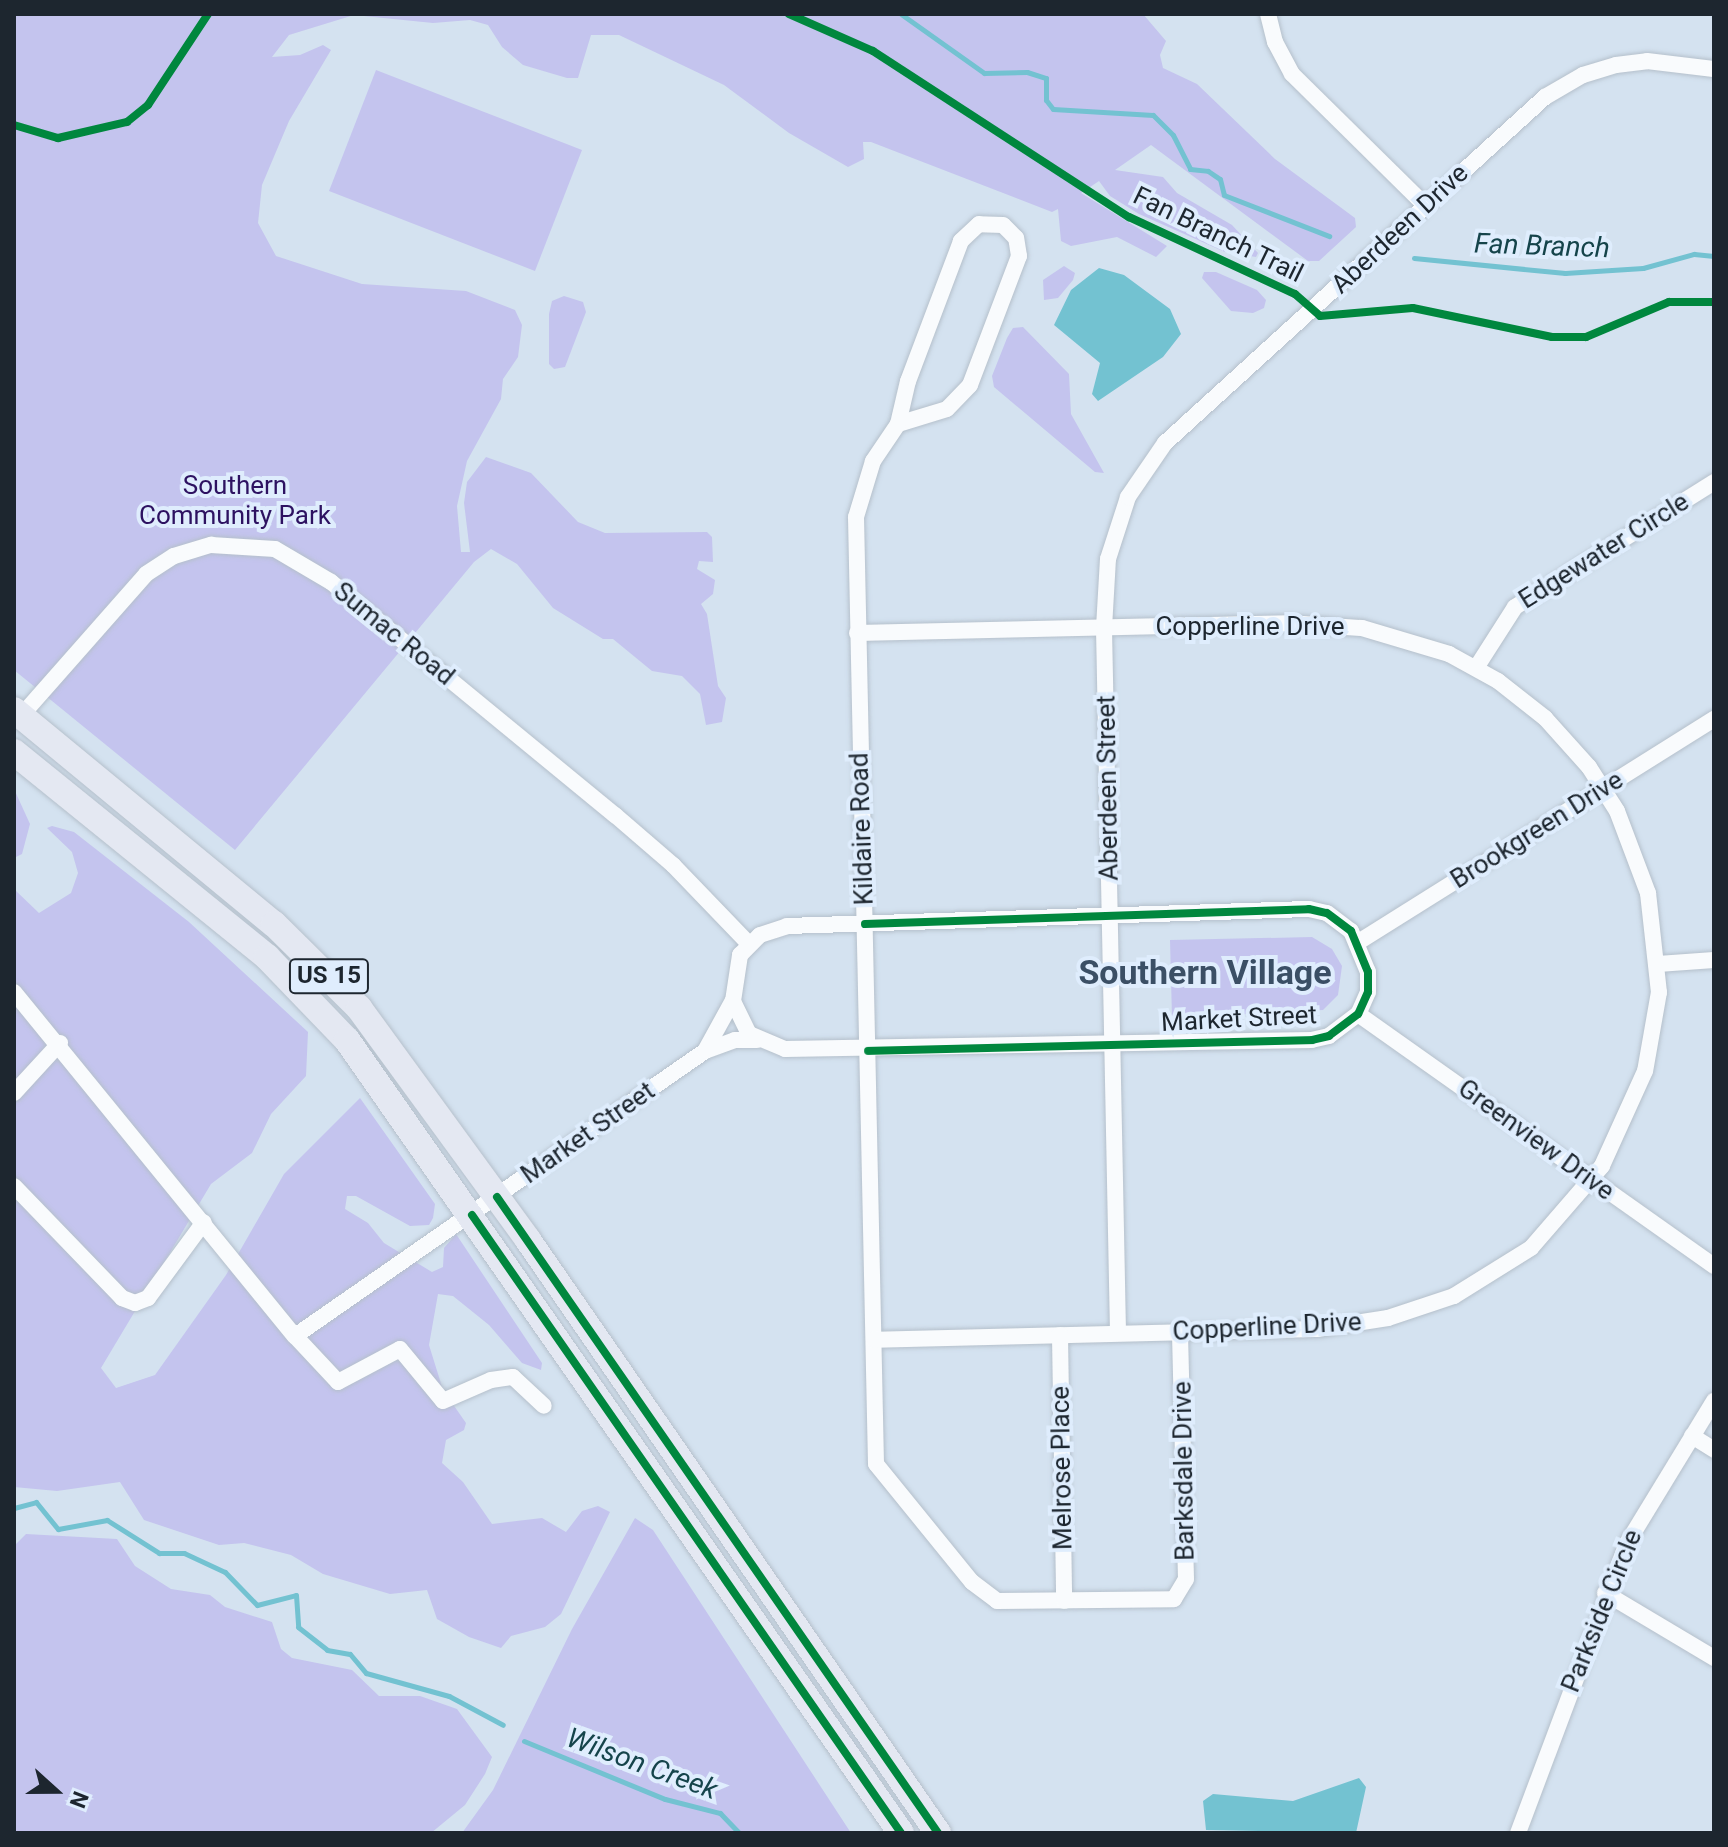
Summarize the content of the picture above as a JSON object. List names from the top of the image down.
{
  "streets": {
    "highway": ["US 15"],
    "street": [
      "Aberdeen Drive",
      "Edgewater Circle",
      "Copperline Drive",
      "Sumac Road",
      "Aberdeen Street",
      "Kildaire Road",
      "Brookgreen Drive",
      "Market Street",
      "Greenview Drive",
      "Melrose Place",
      "Barksdale Drive",
      "Parkside Circle"
    ],
    "cycle path": ["Fan Branch Trail"]
  },
  "crossings": [
    ["Aberdeen Drive", "Copperline Drive"],
    ["Aberdeen Drive", "Aberdeen Street"],
    ["Edgewater Circle", "Copperline Drive"],
    ["Copperline Drive", "Aberdeen Street"],
    ["Copperline Drive", "Kildaire Road"],
    ["Copperline Drive", "Brookgreen Drive"],
    ["Copperline Drive", "Greenview Drive"],
    ["Copperline Drive", "Melrose Place"],
    ["Copperline Drive", "Barksdale Drive"],
    ["Sumac Road", "Kildaire Road"],
    ["Sumac Road", "US 15"],
    ["Sumac Road", "Market Street"],
    ["Aberdeen Street", "Market Street"],
    ["Kildaire Road", "Market Street"],
    ["Kildaire Road", "Barksdale Drive"],
    ["US 15", "Market Street"],
    ["Market Street", "Greenview Drive"],
    ["Melrose Place", "Barksdale Drive"]
  ],
  "districts": ["Southern Village"],
  "water": ["Fan Branch", "Wilson Creek"],
  "parks": ["Southern Community Park"],
  "north": "right"
}
